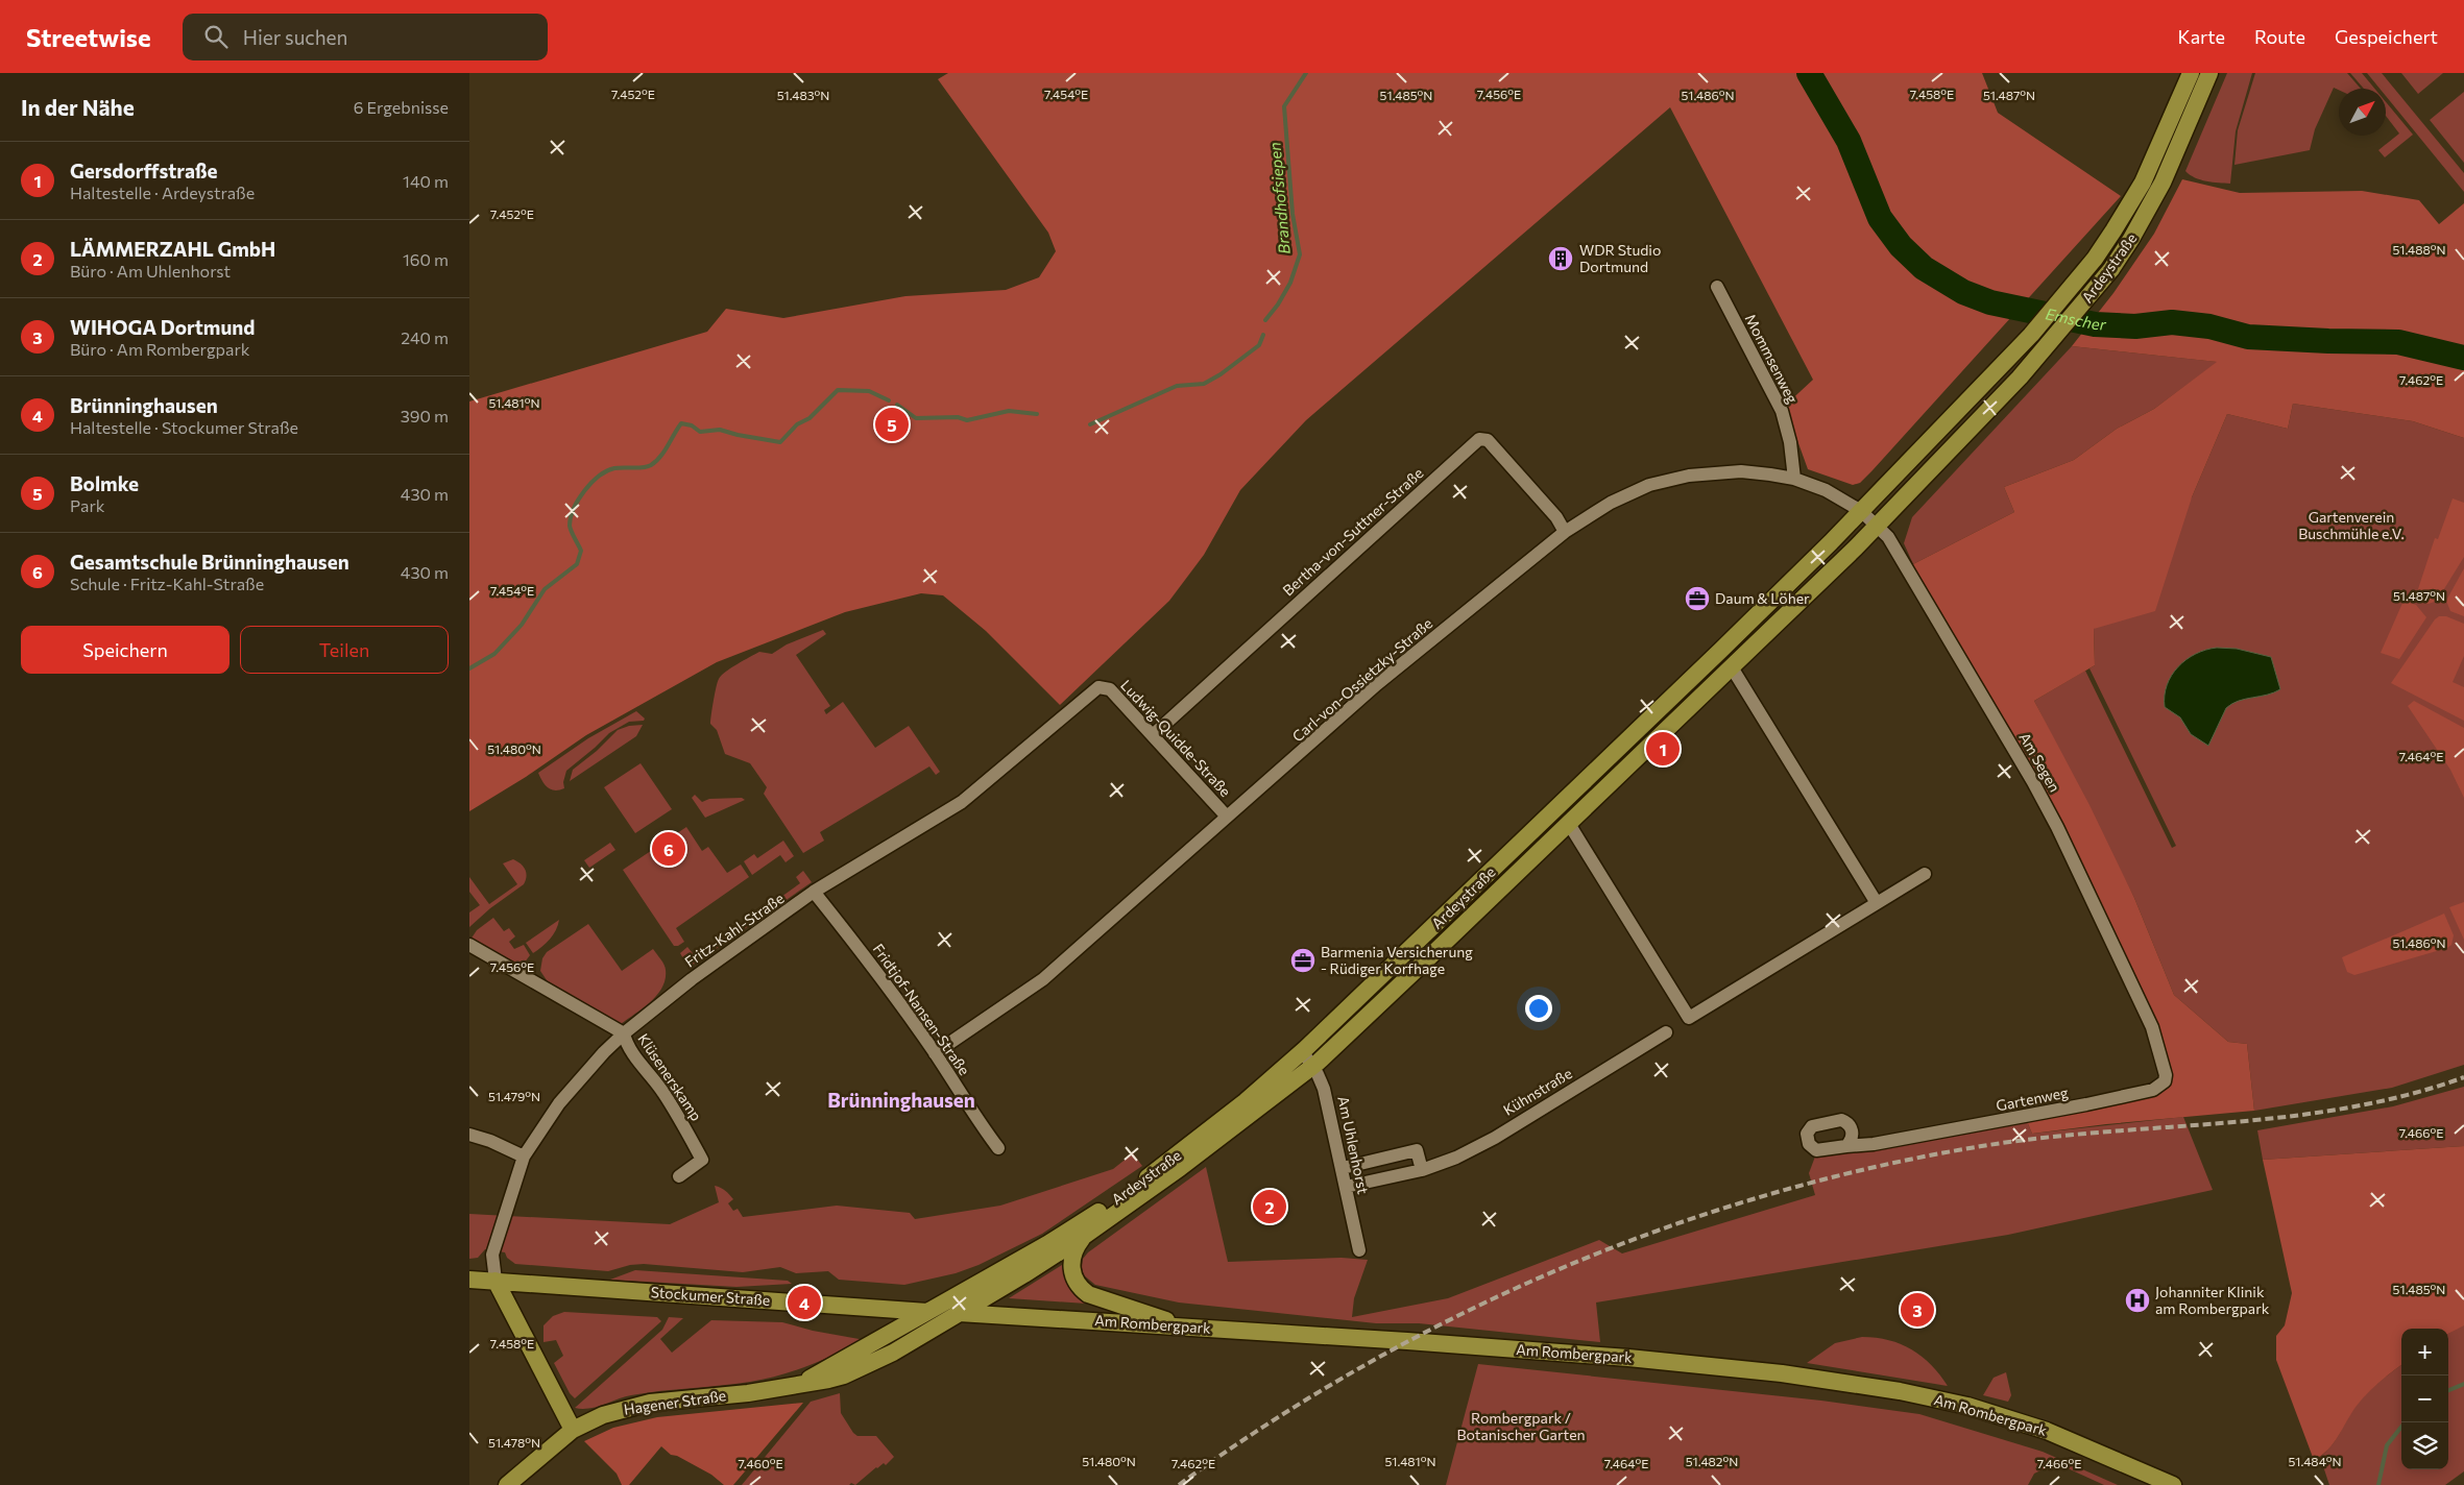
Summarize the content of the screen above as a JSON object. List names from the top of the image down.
{
  "streets": {
    "main road": [
      "Ardeystraße",
      "Stockumer Straße",
      "Am Rombergpark",
      "Hagener Straße"
    ],
    "street": [
      "Mommsenweg",
      "Bertha-von-Suttner-Straße",
      "Carl-von-Ossietzky-Straße",
      "Ludwig-Quidde-Straße",
      "Am Segen",
      "Fritz-Kahl-Straße",
      "Fridtjof-Nansen-Straße",
      "Klüsenerskamp",
      "Kühnstraße",
      "Gartenweg",
      "Am Uhlenhorst"
    ]
  },
  "crossings": [
    ["Ardeystraße", "Carl-von-Ossietzky-Straße"],
    ["Ardeystraße", "Am Segen"],
    ["Ardeystraße", "Am Uhlenhorst"],
    ["Ardeystraße", "Stockumer Straße"],
    ["Ardeystraße", "Am Rombergpark"],
    ["Ardeystraße", "Hagener Straße"],
    ["Mommsenweg", "Carl-von-Ossietzky-Straße"],
    ["Bertha-von-Suttner-Straße", "Carl-von-Ossietzky-Straße"],
    ["Bertha-von-Suttner-Straße", "Ludwig-Quidde-Straße"],
    ["Carl-von-Ossietzky-Straße", "Ludwig-Quidde-Straße"],
    ["Carl-von-Ossietzky-Straße", "Fridtjof-Nansen-Straße"],
    ["Ludwig-Quidde-Straße", "Fritz-Kahl-Straße"],
    ["Am Segen", "Gartenweg"],
    ["Fritz-Kahl-Straße", "Fridtjof-Nansen-Straße"],
    ["Fritz-Kahl-Straße", "Klüsenerskamp"],
    ["Fritz-Kahl-Straße", "Stockumer Straße"],
    ["Kühnstraße", "Am Uhlenhorst"],
    ["Stockumer Straße", "Am Rombergpark"],
    ["Stockumer Straße", "Hagener Straße"],
    ["Am Rombergpark", "Hagener Straße"]
  ],
  "districts": ["Brünninghausen"],
  "water": ["Brandhofsiepen", "Emscher"],
  "parks": ["Gartenverein Buschmühle e.V.", "Rombergpark / Botanischer Garten"],
  "places": {
    "building": ["WDR Studio Dortmund"],
    "office": ["Daum & Löher", "Barmenia Versicherung - Rüdiger Korfhage"],
    "hospital": ["Johanniter Klinik am Rombergpark"]
  },
  "north": "top right",
  "page": {
    "header": "Streetwise",
    "search": "Hier suchen",
    "nav": ["Karte", "Route", "Gespeichert"],
    "heading": ["In der Nähe", "6 Ergebnisse"],
    "list": [
      {
        "mark": "1",
        "name": "Gersdorffstraße",
        "note": "Haltestelle · Ardeystraße",
        "value": "140 m"
      },
      {
        "mark": "2",
        "name": "LÄMMERZAHL GmbH",
        "note": "Büro · Am Uhlenhorst",
        "value": "160 m"
      },
      {
        "mark": "3",
        "name": "WIHOGA Dortmund",
        "note": "Büro · Am Rombergpark",
        "value": "240 m"
      },
      {
        "mark": "4",
        "name": "Brünninghausen",
        "note": "Haltestelle · Stockumer Straße",
        "value": "390 m"
      },
      {
        "mark": "5",
        "name": "Bolmke",
        "note": "Park",
        "value": "430 m"
      },
      {
        "mark": "6",
        "name": "Gesamtschule Brünninghausen",
        "note": "Schule · Fritz-Kahl-Straße",
        "value": "430 m"
      }
    ],
    "pins": [
      "5",
      "1",
      "6",
      "2",
      "4",
      "3"
    ],
    "buttons": ["Speichern", "Teilen"],
    "map_buttons": ["+", "−"]
  },
  "coordinates": [
    "7.452°E",
    "7.454°E",
    "7.456°E",
    "7.458°E",
    "51.483°N",
    "51.485°N",
    "51.486°N",
    "51.487°N",
    "51.488°N",
    "7.462°E",
    "51.481°N",
    "51.480°N",
    "7.464°E",
    "51.479°N",
    "7.466°E",
    "51.478°N",
    "51.482°N",
    "51.484°N",
    "7.460°E"
  ]
}
